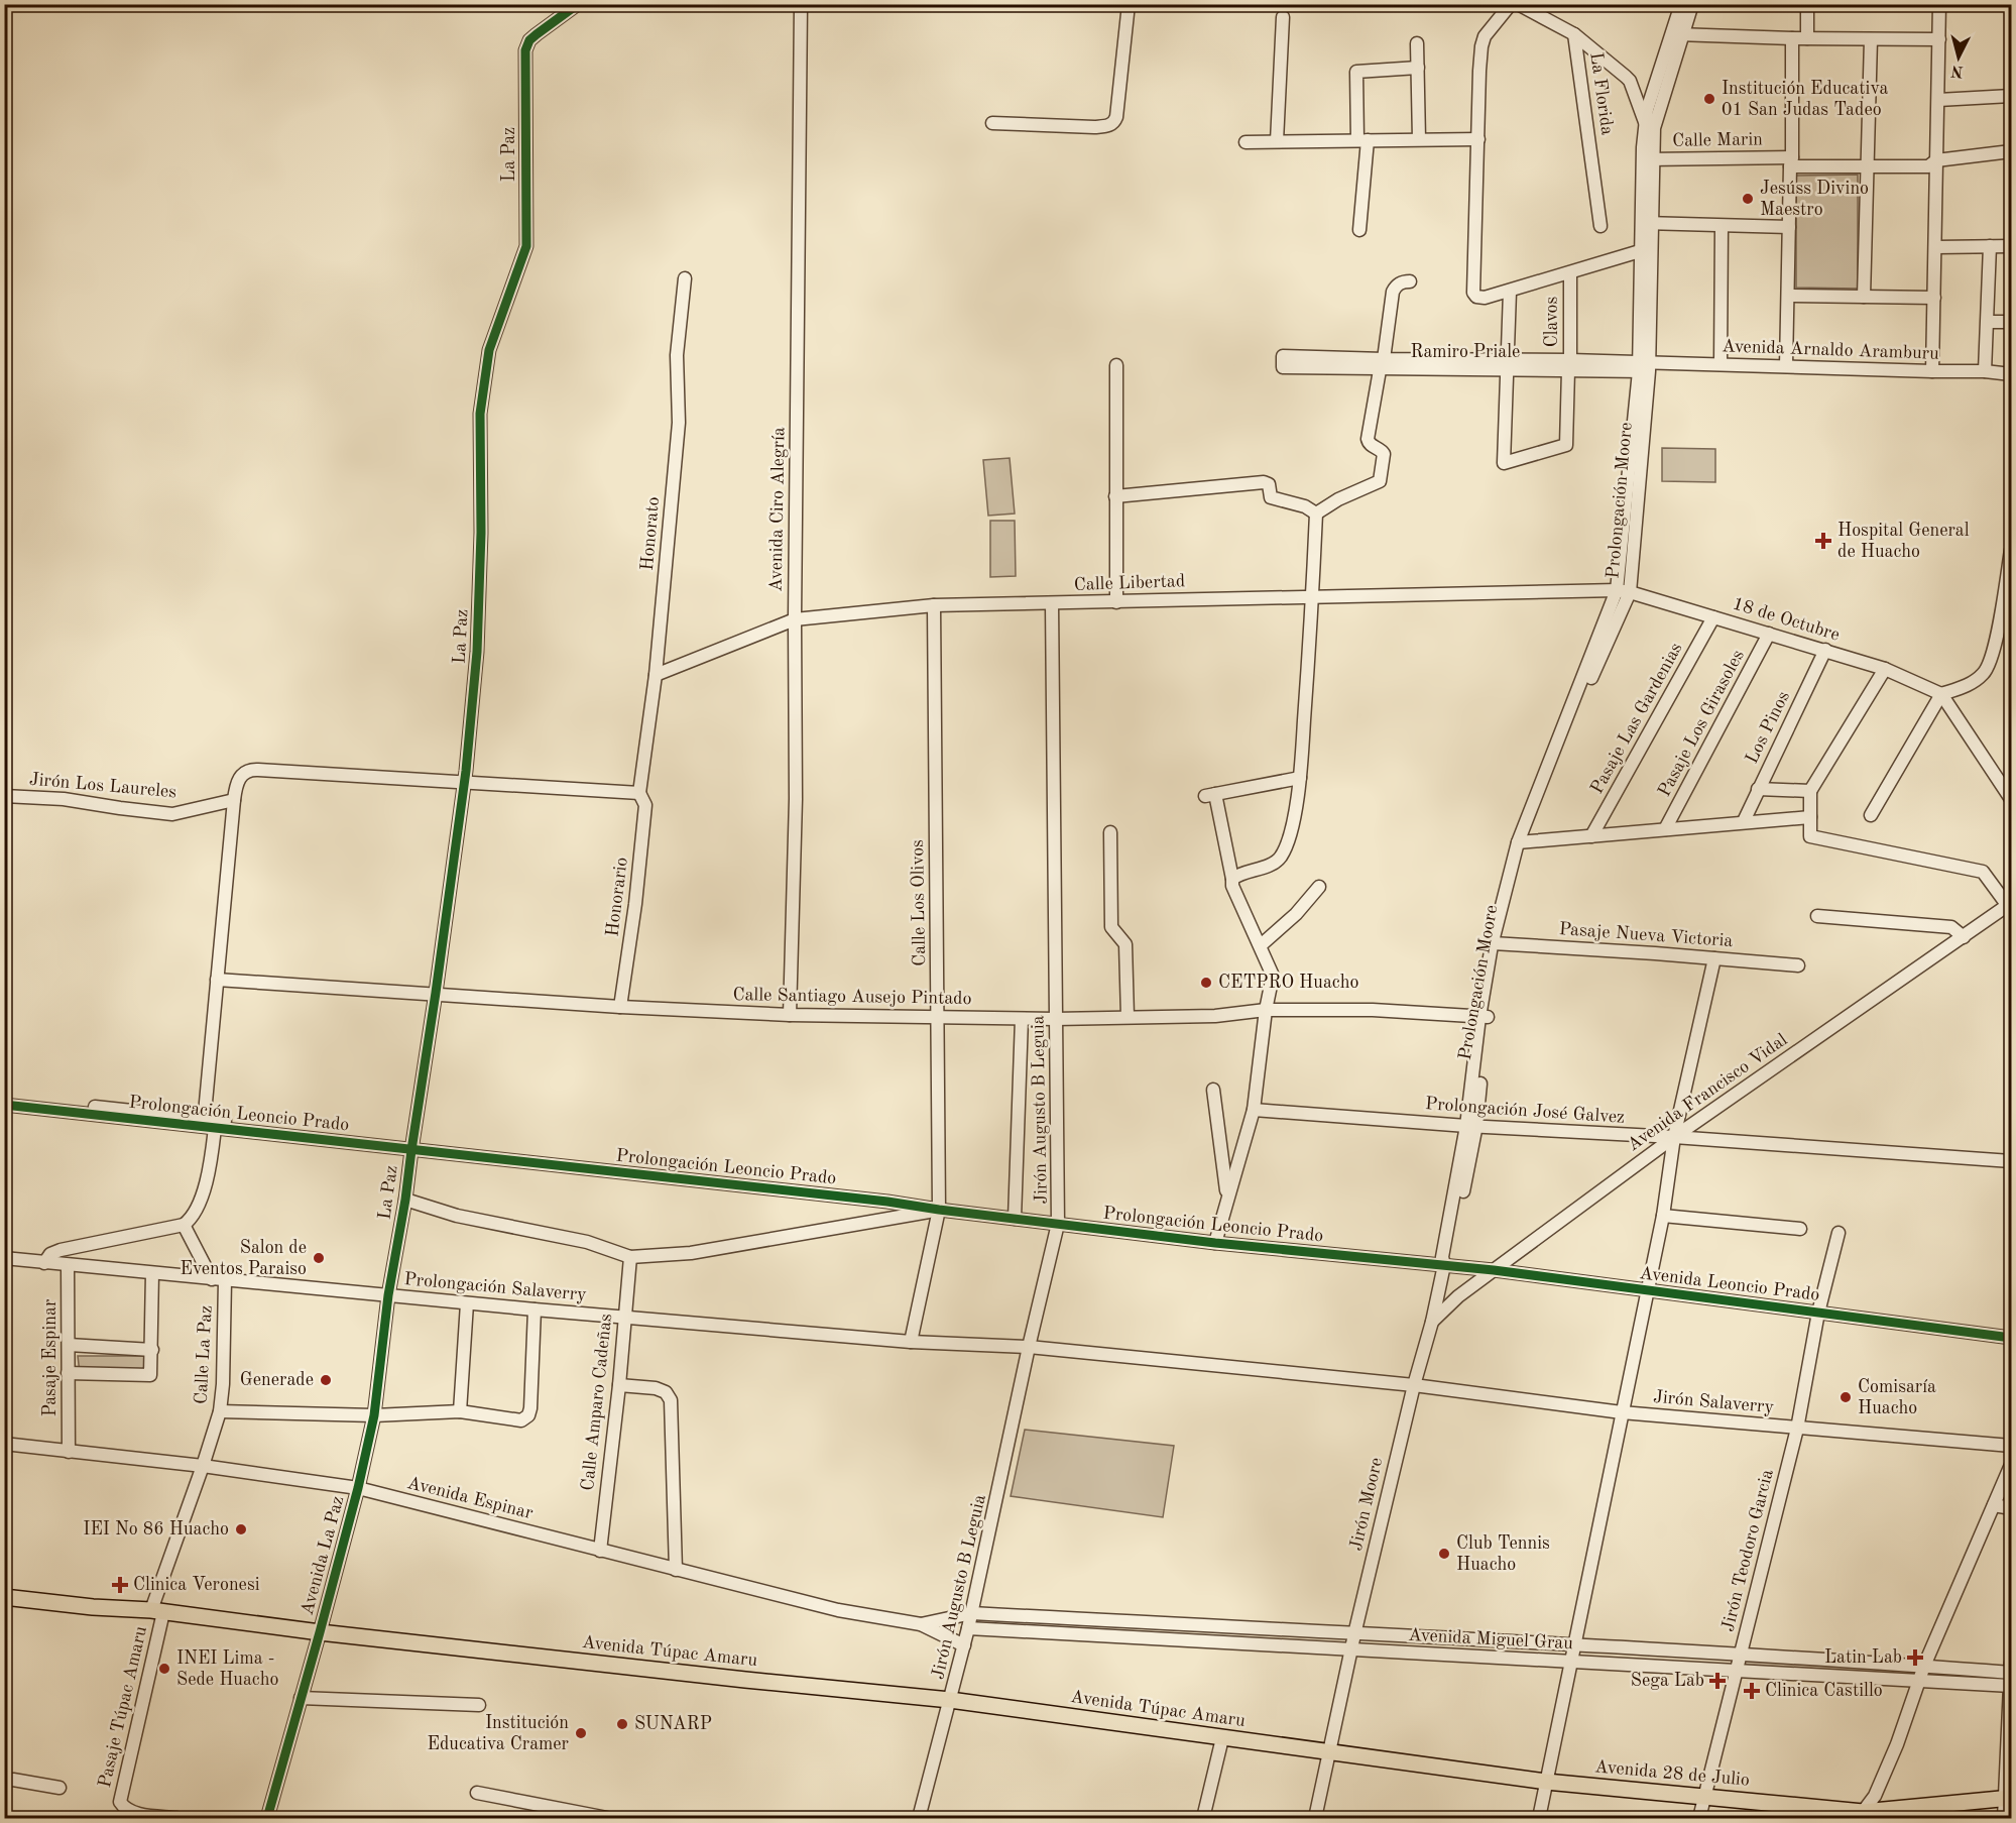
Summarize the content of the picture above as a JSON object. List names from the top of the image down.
{
  "streets": {
    "main road": ["Avenida Túpac Amaru", "Avenida 28 de Julio"],
    "street": [
      "La Florida",
      "Calle Marin",
      "La Paz",
      "Clavos",
      "Avenida Arnaldo Aramburu",
      "Ramiro Priale",
      "Prolongación Moore",
      "Avenida Ciro Alegría",
      "Honorato",
      "Calle Libertad",
      "18 de Octubre",
      "Pasaje Las Gardenias",
      "Pasaje Los Girasoles",
      "Los Pinos",
      "Jirón Los Laureles",
      "Honorario",
      "Calle Los Olivos",
      "Pasaje Nueva Victoria",
      "Calle Santiago Ausejo Pintado",
      "Avenida Francisco Vidal",
      "Jirón Augusto B Leguia",
      "Prolongación José Galvez",
      "Prolongación Leoncio Prado",
      "Avenida Leoncio Prado",
      "Prolongación Salaverry",
      "Calle La Paz",
      "Pasaje Espinar",
      "Calle Amparo Cadeñas",
      "Jirón Salaverry",
      "Avenida Espinar",
      "Jirón Moore",
      "Jirón Teodoro Garcia",
      "Avenida La Paz",
      "Avenida Miguel Grau",
      "Pasaje Túpac Amaru"
    ]
  },
  "crossings": [
    ["Calle Marin", "Prolongación Moore"],
    ["La Paz", "Calle Santiago Ausejo Pintado"],
    ["La Paz", "Prolongación Leoncio Prado"],
    ["La Paz", "Prolongación Salaverry"],
    ["La Paz", "Avenida La Paz"],
    ["Clavos", "Ramiro Priale"],
    ["Avenida Arnaldo Aramburu", "Ramiro Priale"],
    ["Avenida Arnaldo Aramburu", "Prolongación Moore"],
    ["Ramiro Priale", "Prolongación Moore"],
    ["Prolongación Moore", "Calle Libertad"],
    ["Prolongación Moore", "18 de Octubre"],
    ["Prolongación Moore", "Pasaje Nueva Victoria"],
    ["Prolongación Moore", "Calle Santiago Ausejo Pintado"],
    ["Prolongación Moore", "Prolongación José Galvez"],
    ["Prolongación Moore", "Jirón Moore"],
    ["Avenida Ciro Alegría", "Calle Libertad"],
    ["Avenida Ciro Alegría", "Calle Santiago Ausejo Pintado"],
    ["Honorato", "Calle Libertad"],
    ["Honorato", "Honorario"],
    ["Calle Libertad", "18 de Octubre"],
    ["Calle Libertad", "Calle Los Olivos"],
    ["Calle Libertad", "Jirón Augusto B Leguia"],
    ["18 de Octubre", "Pasaje Las Gardenias"],
    ["18 de Octubre", "Pasaje Los Girasoles"],
    ["18 de Octubre", "Los Pinos"],
    ["Honorario", "Calle Santiago Ausejo Pintado"],
    ["Calle Los Olivos", "Calle Santiago Ausejo Pintado"],
    ["Calle Los Olivos", "Prolongación Leoncio Prado"],
    ["Calle Los Olivos", "Prolongación Salaverry"],
    ["Calle Santiago Ausejo Pintado", "Jirón Augusto B Leguia"],
    ["Avenida Francisco Vidal", "Prolongación José Galvez"],
    ["Avenida Francisco Vidal", "Avenida Leoncio Prado"],
    ["Avenida Francisco Vidal", "Jirón Moore"],
    ["Jirón Augusto B Leguia", "Prolongación Leoncio Prado"],
    ["Jirón Augusto B Leguia", "Prolongación Salaverry"],
    ["Jirón Augusto B Leguia", "Jirón Salaverry"],
    ["Jirón Augusto B Leguia", "Avenida Espinar"],
    ["Jirón Augusto B Leguia", "Avenida Miguel Grau"],
    ["Jirón Augusto B Leguia", "Avenida Túpac Amaru"],
    ["Prolongación José Galvez", "Jirón Moore"],
    ["Prolongación Leoncio Prado", "Avenida Leoncio Prado"],
    ["Prolongación Leoncio Prado", "Calle Amparo Cadeñas"],
    ["Prolongación Leoncio Prado", "Jirón Moore"],
    ["Avenida Leoncio Prado", "Jirón Moore"],
    ["Avenida Leoncio Prado", "Jirón Teodoro Garcia"],
    ["Prolongación Salaverry", "Calle La Paz"],
    ["Prolongación Salaverry", "Pasaje Espinar"],
    ["Prolongación Salaverry", "Calle Amparo Cadeñas"],
    ["Prolongación Salaverry", "Jirón Salaverry"],
    ["Prolongación Salaverry", "Avenida La Paz"],
    ["Calle La Paz", "Avenida Espinar"],
    ["Calle La Paz", "Avenida Túpac Amaru"],
    ["Calle La Paz", "Pasaje Túpac Amaru"],
    ["Pasaje Espinar", "Avenida Espinar"],
    ["Calle Amparo Cadeñas", "Avenida Espinar"],
    ["Jirón Salaverry", "Jirón Moore"],
    ["Jirón Salaverry", "Jirón Teodoro Garcia"],
    ["Avenida Espinar", "Avenida La Paz"],
    ["Avenida Espinar", "Avenida Miguel Grau"],
    ["Jirón Moore", "Avenida Miguel Grau"],
    ["Jirón Moore", "Avenida Túpac Amaru"],
    ["Jirón Moore", "Avenida 28 de Julio"],
    ["Jirón Teodoro Garcia", "Avenida Miguel Grau"],
    ["Jirón Teodoro Garcia", "Avenida 28 de Julio"],
    ["Avenida La Paz", "Avenida Túpac Amaru"],
    ["Avenida Túpac Amaru", "Pasaje Túpac Amaru"],
    ["Avenida Túpac Amaru", "Avenida 28 de Julio"]
  ],
  "places": {
    "other": [
      "Institución Educativa 01 San Judas Tadeo",
      "Jesúss Divino Maestro",
      "CETPRO Huacho",
      "Salon de Eventos Paraiso",
      "Generade",
      "Comisaría Huacho",
      "IEI No 86 Huacho",
      "Club Tennis Huacho",
      "INEI Lima - Sede Huacho",
      "SUNARP",
      "Institución Educativa Cramer"
    ],
    "health": [
      "Hospital General de Huacho",
      "Clinica Veronesi",
      "Latin Lab",
      "Sega Lab",
      "Clinica Castillo"
    ]
  },
  "north": "bottom"
}
